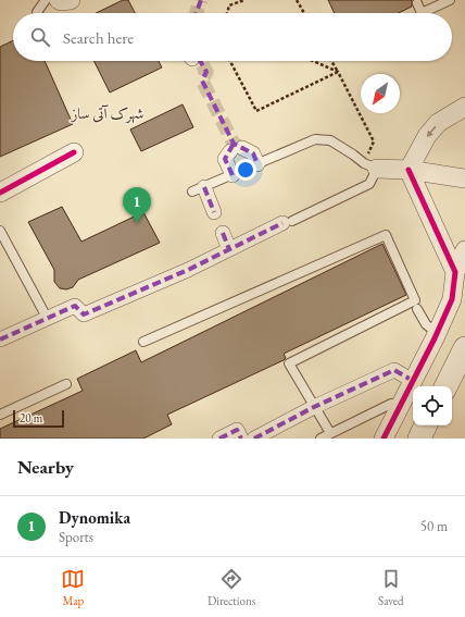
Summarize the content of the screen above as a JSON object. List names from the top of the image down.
{
  "districts": ["شهرک آتی ساز"],
  "scale_bar": "20 m",
  "north": "bottom left",
  "page": {
    "search": "Search here",
    "pins": "1",
    "scale": "20 m",
    "heading": "Nearby",
    "list": [
      {
        "mark": "1",
        "name": "Dynomika",
        "note": "Sports",
        "value": "50 m"
      }
    ],
    "nav": ["Map", "Directions", "Saved"]
  }
}
